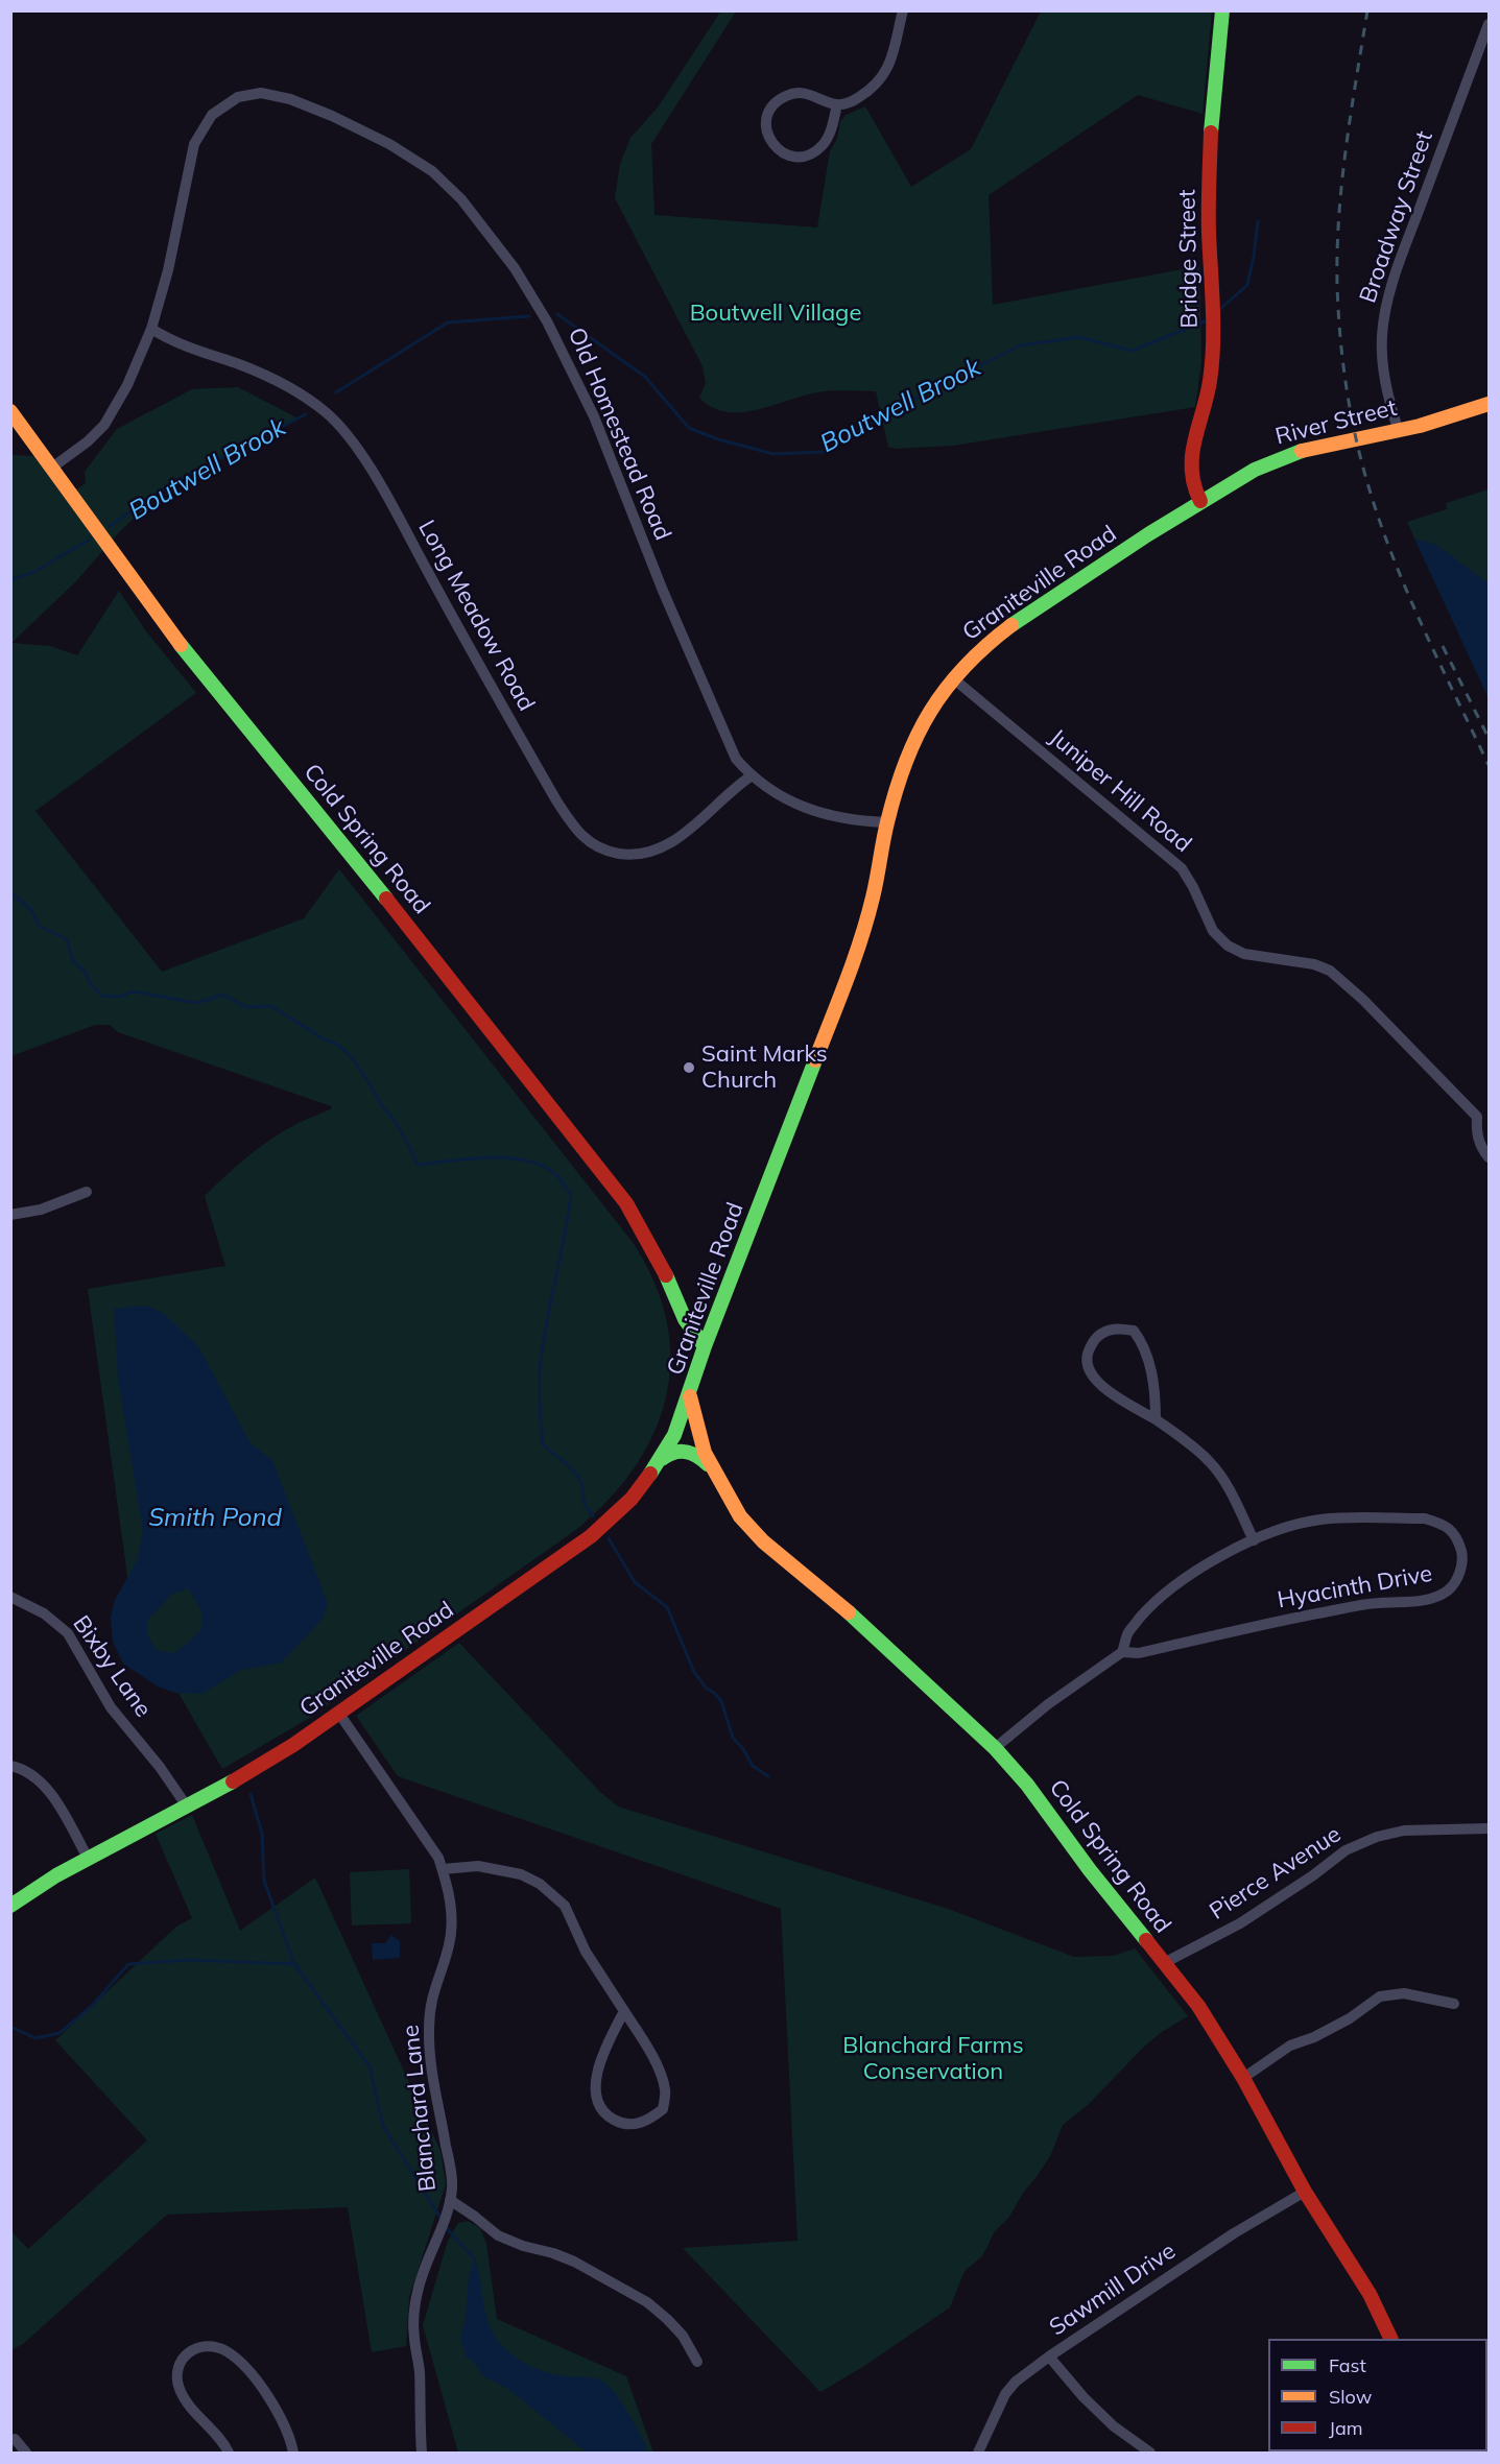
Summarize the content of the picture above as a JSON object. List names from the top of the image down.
{
  "streets": {
    "main road": [
      "Bridge Street",
      "River Street",
      "Graniteville Road",
      "Cold Spring Road"
    ],
    "street": [
      "Broadway Street",
      "Old Homestead Road",
      "Long Meadow Road",
      "Juniper Hill Road",
      "Hyacinth Drive",
      "Bixby Lane",
      "Pierce Avenue",
      "Blanchard Lane",
      "Sawmill Drive"
    ]
  },
  "crossings": [
    ["Broadway Street", "River Street"],
    ["Bridge Street", "River Street"],
    ["Bridge Street", "Graniteville Road"],
    ["River Street", "Graniteville Road"],
    ["Old Homestead Road", "Graniteville Road"],
    ["Old Homestead Road", "Long Meadow Road"],
    ["Old Homestead Road", "Cold Spring Road"],
    ["Graniteville Road", "Juniper Hill Road"],
    ["Graniteville Road", "Cold Spring Road"],
    ["Graniteville Road", "Bixby Lane"],
    ["Graniteville Road", "Blanchard Lane"],
    ["Cold Spring Road", "Pierce Avenue"],
    ["Cold Spring Road", "Sawmill Drive"]
  ],
  "water": ["Boutwell Brook", "Smith Pond"],
  "parks": ["Boutwell Village", "Blanchard Farms Conservation"],
  "places": ["Saint Marks Church"],
  "legend": ["Fast", "Slow", "Jam"]
}
